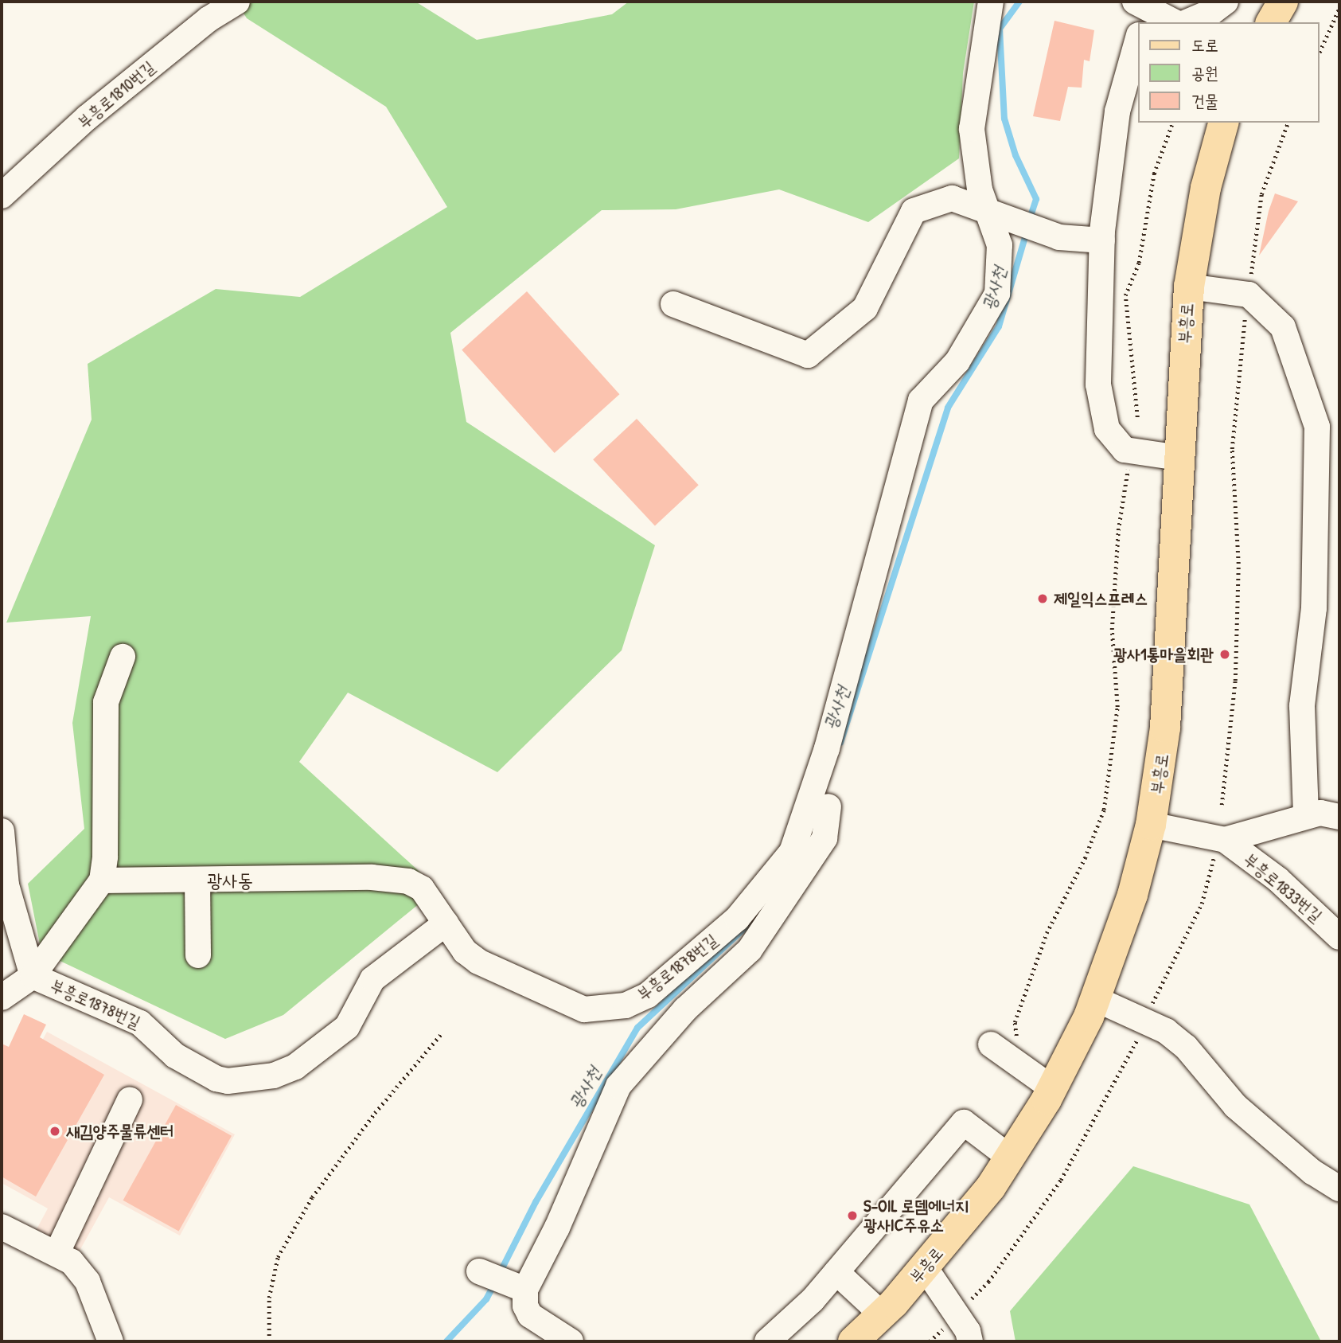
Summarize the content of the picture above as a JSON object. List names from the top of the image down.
{
  "streets": {
    "main road": ["부흥로"],
    "street": ["부흥로1810번길", "부흥로1833번길", "부흥로1878번길"]
  },
  "crossings": [
    ["부흥로", "부흥로1833번길"]
  ],
  "districts": ["광사동"],
  "water": ["광사천"],
  "places": [
    "제일익스프레스",
    "광사1통마을회관",
    "새김양주물류센터",
    "S-OIL 로뎀에너지 광사IC주유소"
  ],
  "legend": ["도로", "공원", "건물"]
}
